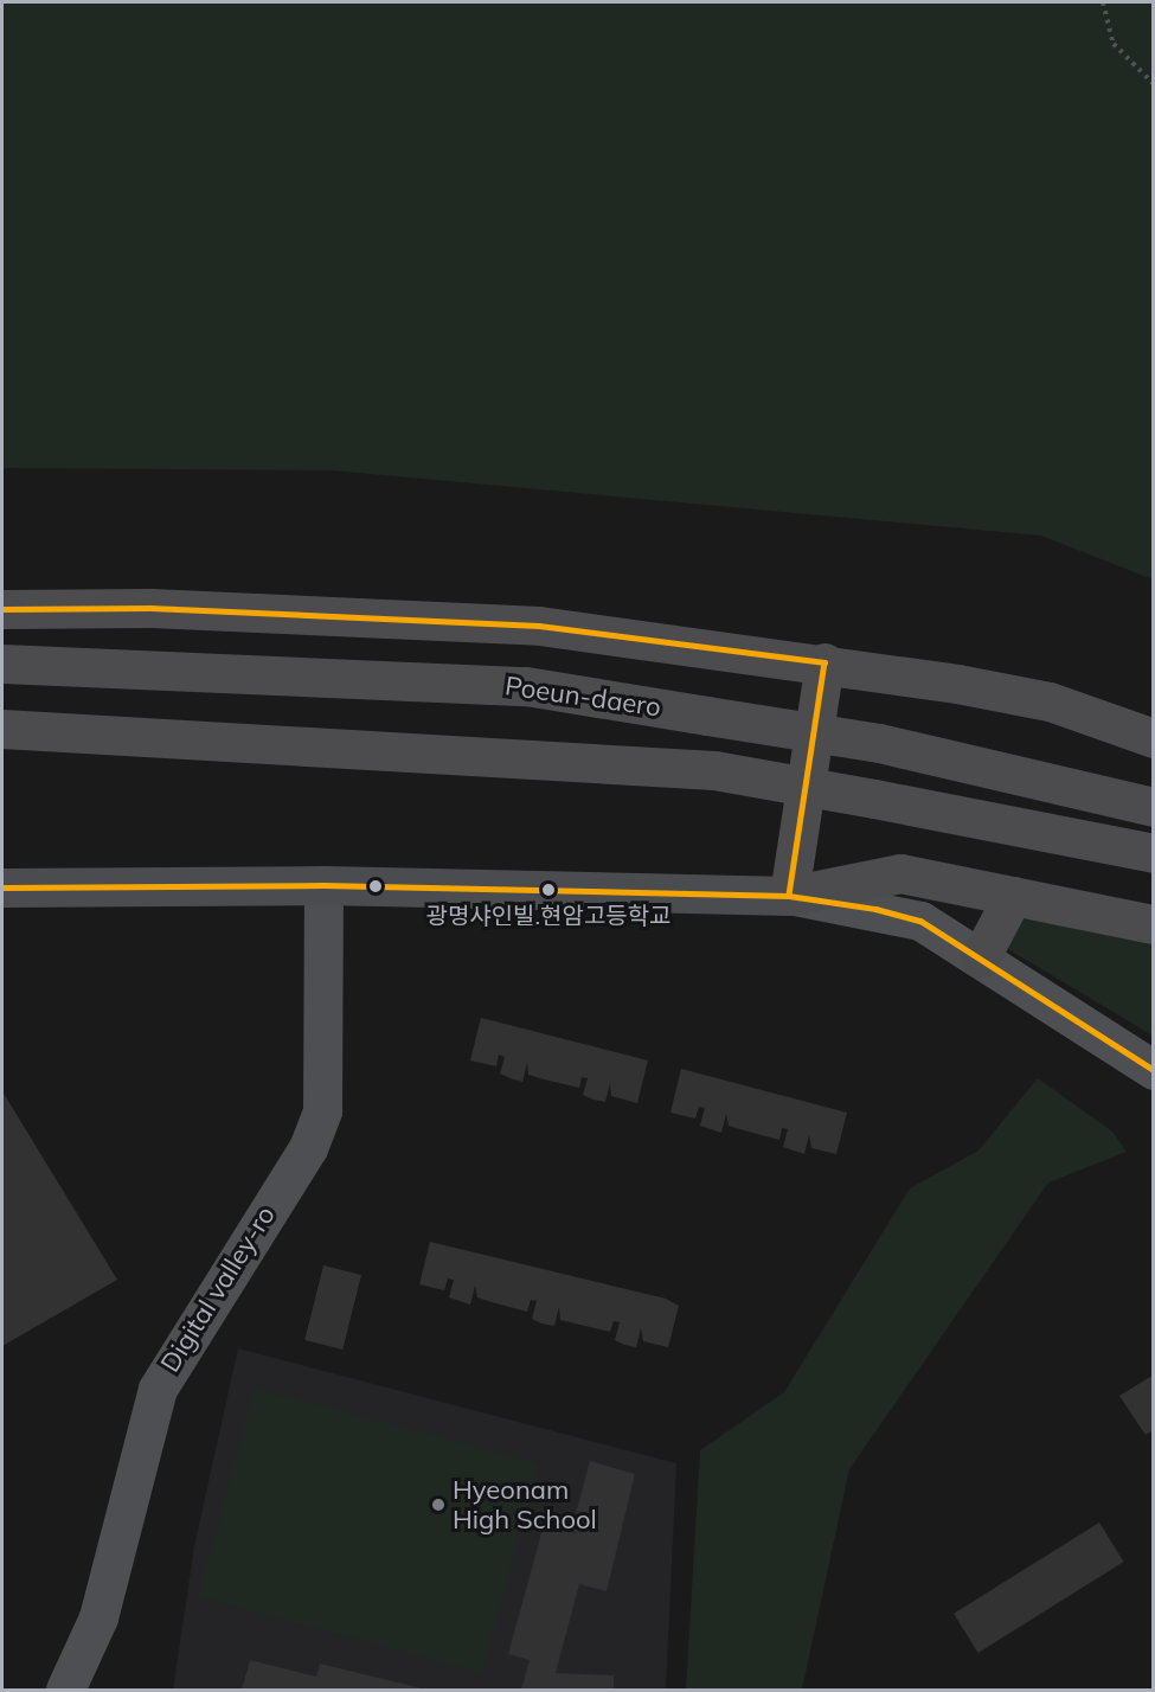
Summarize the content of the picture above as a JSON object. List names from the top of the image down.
{
  "streets": {
    "highway": ["Poeun-daero"],
    "street": ["Digital valley-ro"]
  },
  "places": ["광명샤인빌.현암고등학교", "Hyeonam High School"]
}
